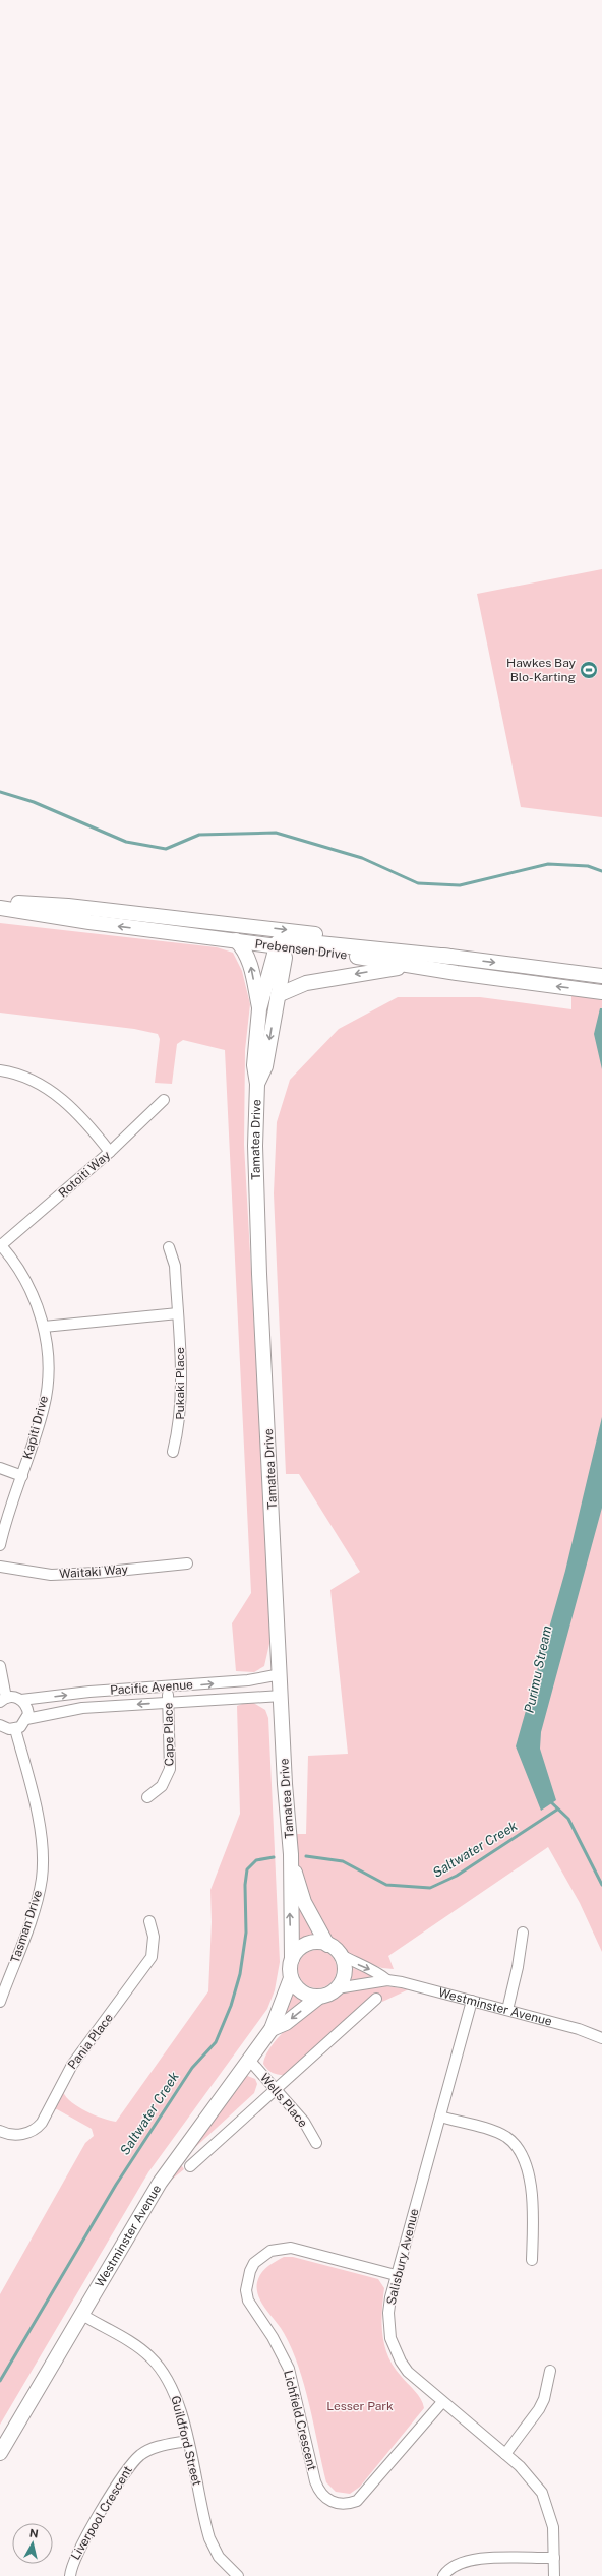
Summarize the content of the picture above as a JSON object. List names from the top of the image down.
{
  "streets": {
    "main road": ["Prebensen Drive", "Tamatea Drive", "Westminster Avenue"],
    "street": [
      "Rotoiti Way",
      "Pukaki Place",
      "Kapiti Drive",
      "Waitaki Way",
      "Pacific Avenue",
      "Cape Place",
      "Tasman Drive",
      "Pania Place",
      "Wells Place",
      "Salisbury Avenue",
      "Lichfield Crescent",
      "Guildford Street",
      "Liverpool Crescent"
    ]
  },
  "crossings": [
    ["Prebensen Drive", "Tamatea Drive"],
    ["Tamatea Drive", "Pacific Avenue"],
    ["Tamatea Drive", "Westminster Avenue"],
    ["Rotoiti Way", "Kapiti Drive"],
    ["Pacific Avenue", "Cape Place"],
    ["Westminster Avenue", "Wells Place"],
    ["Westminster Avenue", "Salisbury Avenue"],
    ["Westminster Avenue", "Guildford Street"],
    ["Salisbury Avenue", "Lichfield Crescent"],
    ["Guildford Street", "Liverpool Crescent"]
  ],
  "water": ["Purimu Stream", "Saltwater Creek"],
  "parks": ["Lesser Park"],
  "places": {
    "sports": ["Hawkes Bay Blo-Karting"]
  },
  "north": "top"
}
